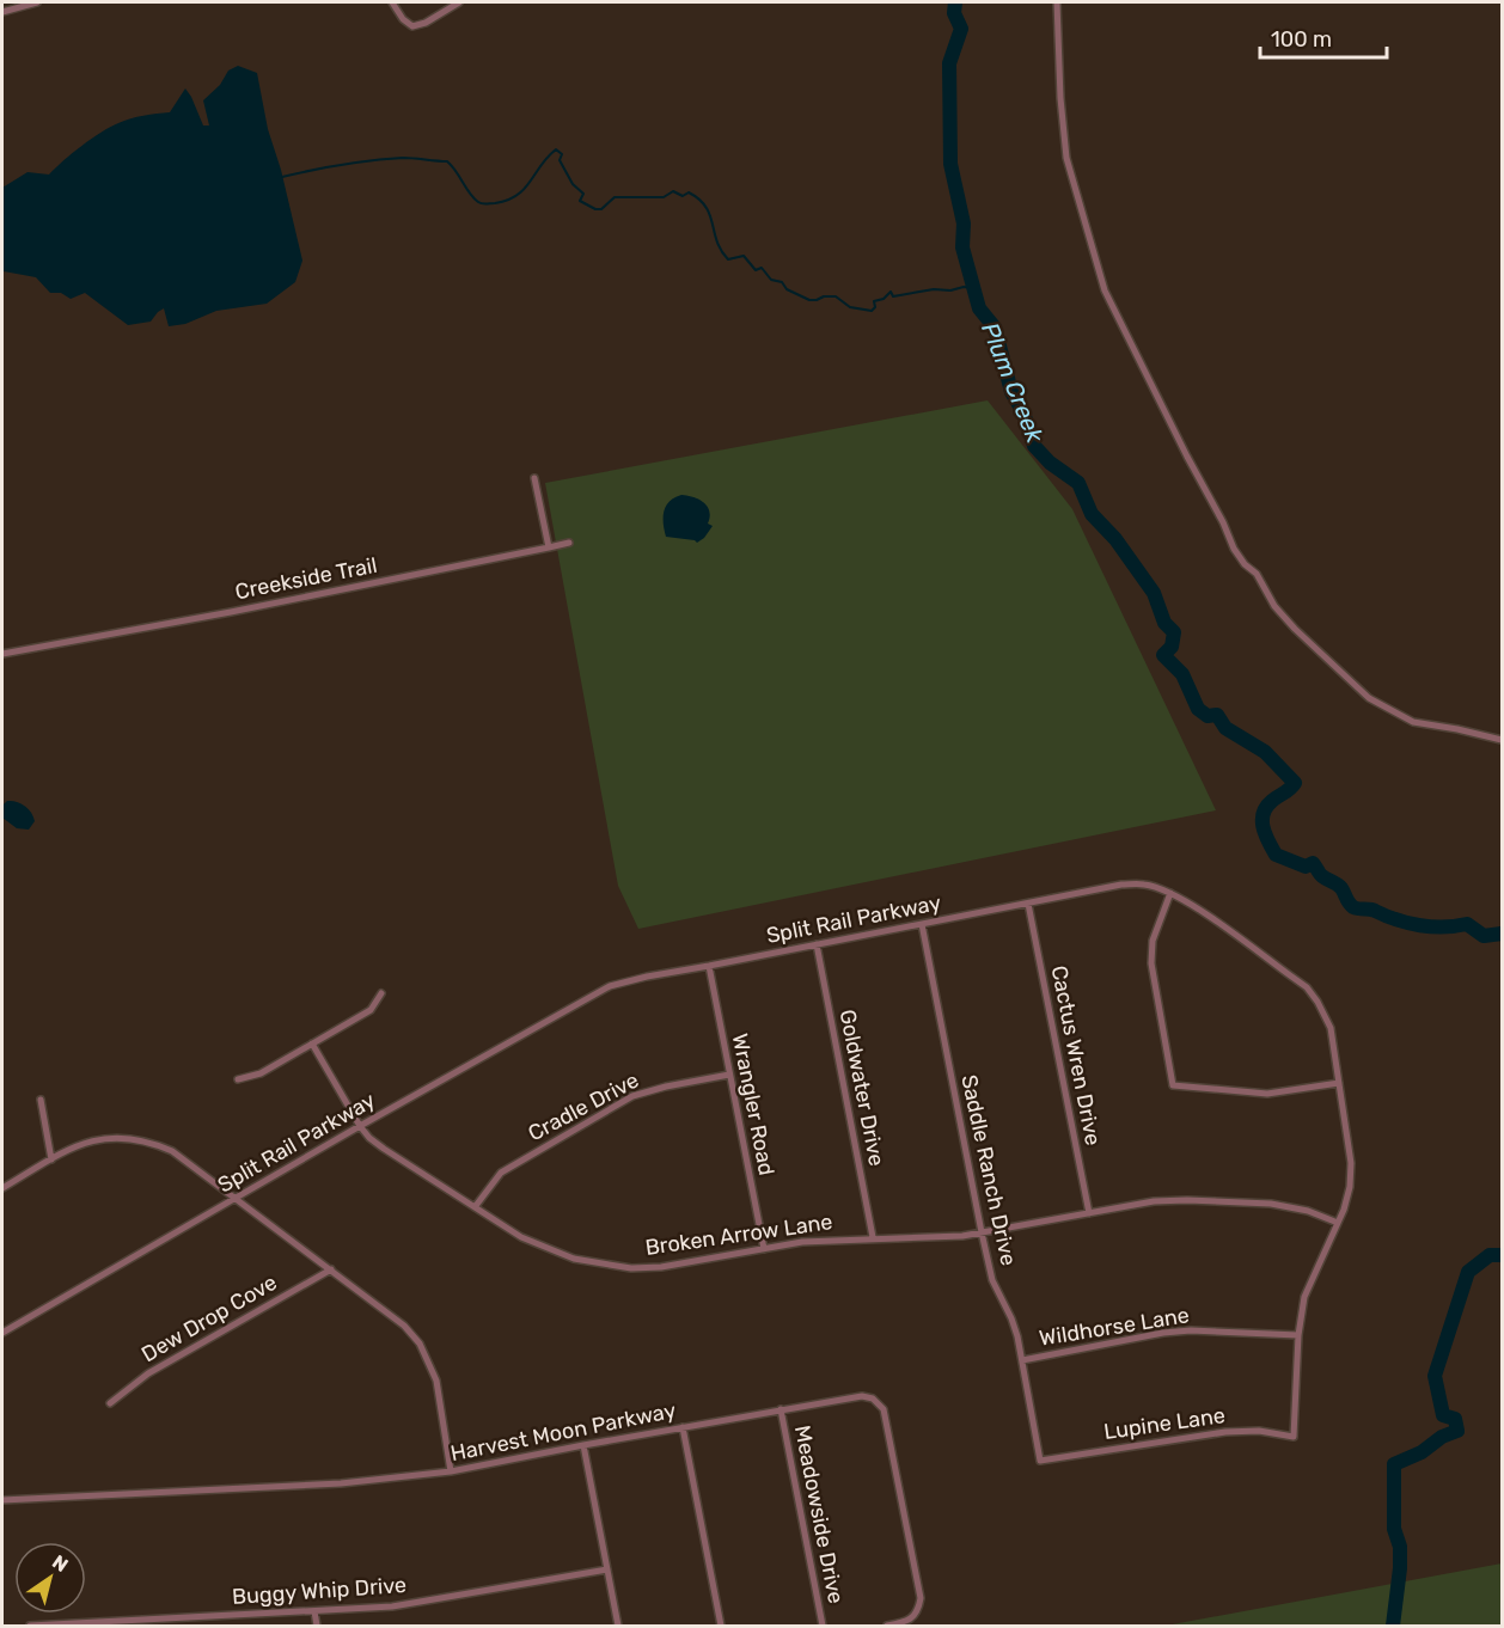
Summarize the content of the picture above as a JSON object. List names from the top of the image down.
{
  "streets": {
    "street": [
      "Creekside Trail",
      "Split Rail Parkway",
      "Cactus Wren Drive",
      "Goldwater Drive",
      "Wrangler Road",
      "Cradle Drive",
      "Saddle Ranch Drive",
      "Broken Arrow Lane",
      "Dew Drop Cove",
      "Wildhorse Lane",
      "Lupine Lane",
      "Harvest Moon Parkway",
      "Meadowside Drive",
      "Buggy Whip Drive"
    ]
  },
  "crossings": [
    ["Split Rail Parkway", "Cactus Wren Drive"],
    ["Split Rail Parkway", "Goldwater Drive"],
    ["Split Rail Parkway", "Wrangler Road"],
    ["Split Rail Parkway", "Saddle Ranch Drive"],
    ["Split Rail Parkway", "Broken Arrow Lane"],
    ["Split Rail Parkway", "Wildhorse Lane"],
    ["Split Rail Parkway", "Lupine Lane"],
    ["Cactus Wren Drive", "Broken Arrow Lane"],
    ["Goldwater Drive", "Broken Arrow Lane"],
    ["Wrangler Road", "Cradle Drive"],
    ["Wrangler Road", "Broken Arrow Lane"],
    ["Cradle Drive", "Broken Arrow Lane"],
    ["Saddle Ranch Drive", "Broken Arrow Lane"],
    ["Saddle Ranch Drive", "Wildhorse Lane"],
    ["Saddle Ranch Drive", "Lupine Lane"],
    ["Harvest Moon Parkway", "Meadowside Drive"]
  ],
  "water": ["Plum Creek"],
  "scale_bar": "100 m",
  "north": "top right"
}
